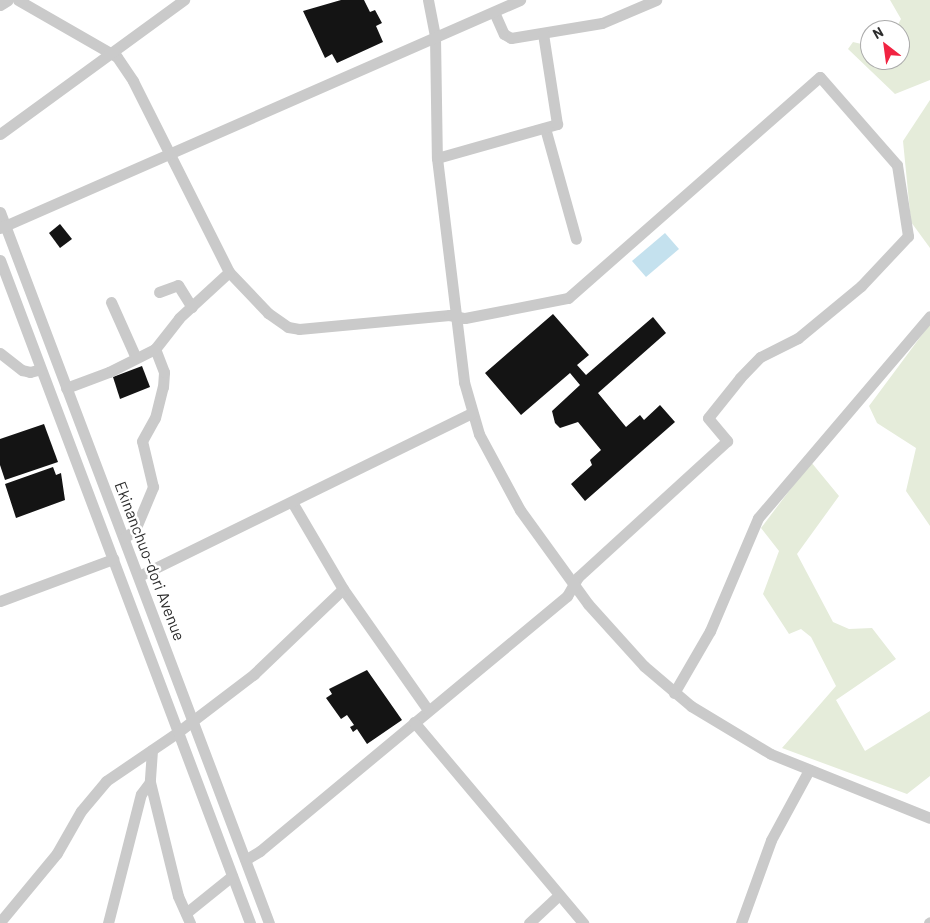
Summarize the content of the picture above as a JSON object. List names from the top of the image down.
{
  "streets": {
    "street": ["Ekinanchuo-dori Avenue"]
  },
  "north": "top left"
}
